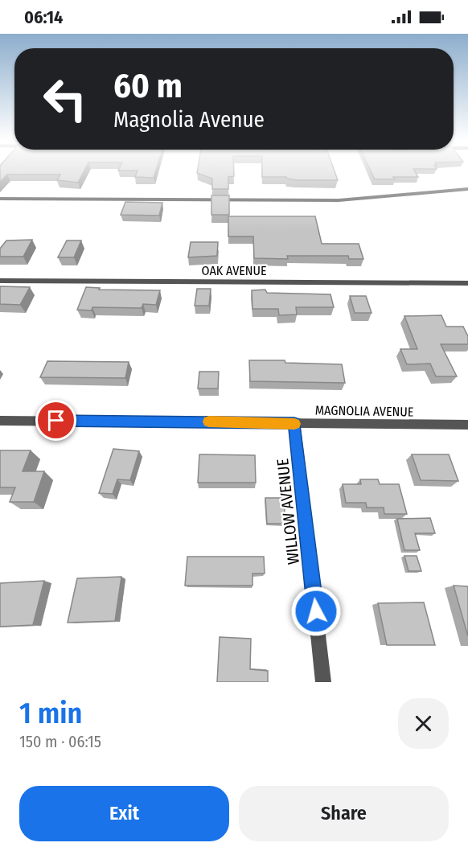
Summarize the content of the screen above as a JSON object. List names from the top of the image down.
{
  "streets": {
    "street": ["OAK AVENUE", "MAGNOLIA AVENUE", "WILLOW AVENUE"]
  },
  "crossings": [
    ["MAGNOLIA AVENUE", "WILLOW AVENUE"]
  ],
  "page": {
    "status": "06:14",
    "turn": ["60 m", "Magnolia Avenue"],
    "heading": ["1 min", "150 m · 06:15"],
    "buttons": ["Exit", "Share"]
  }
}
